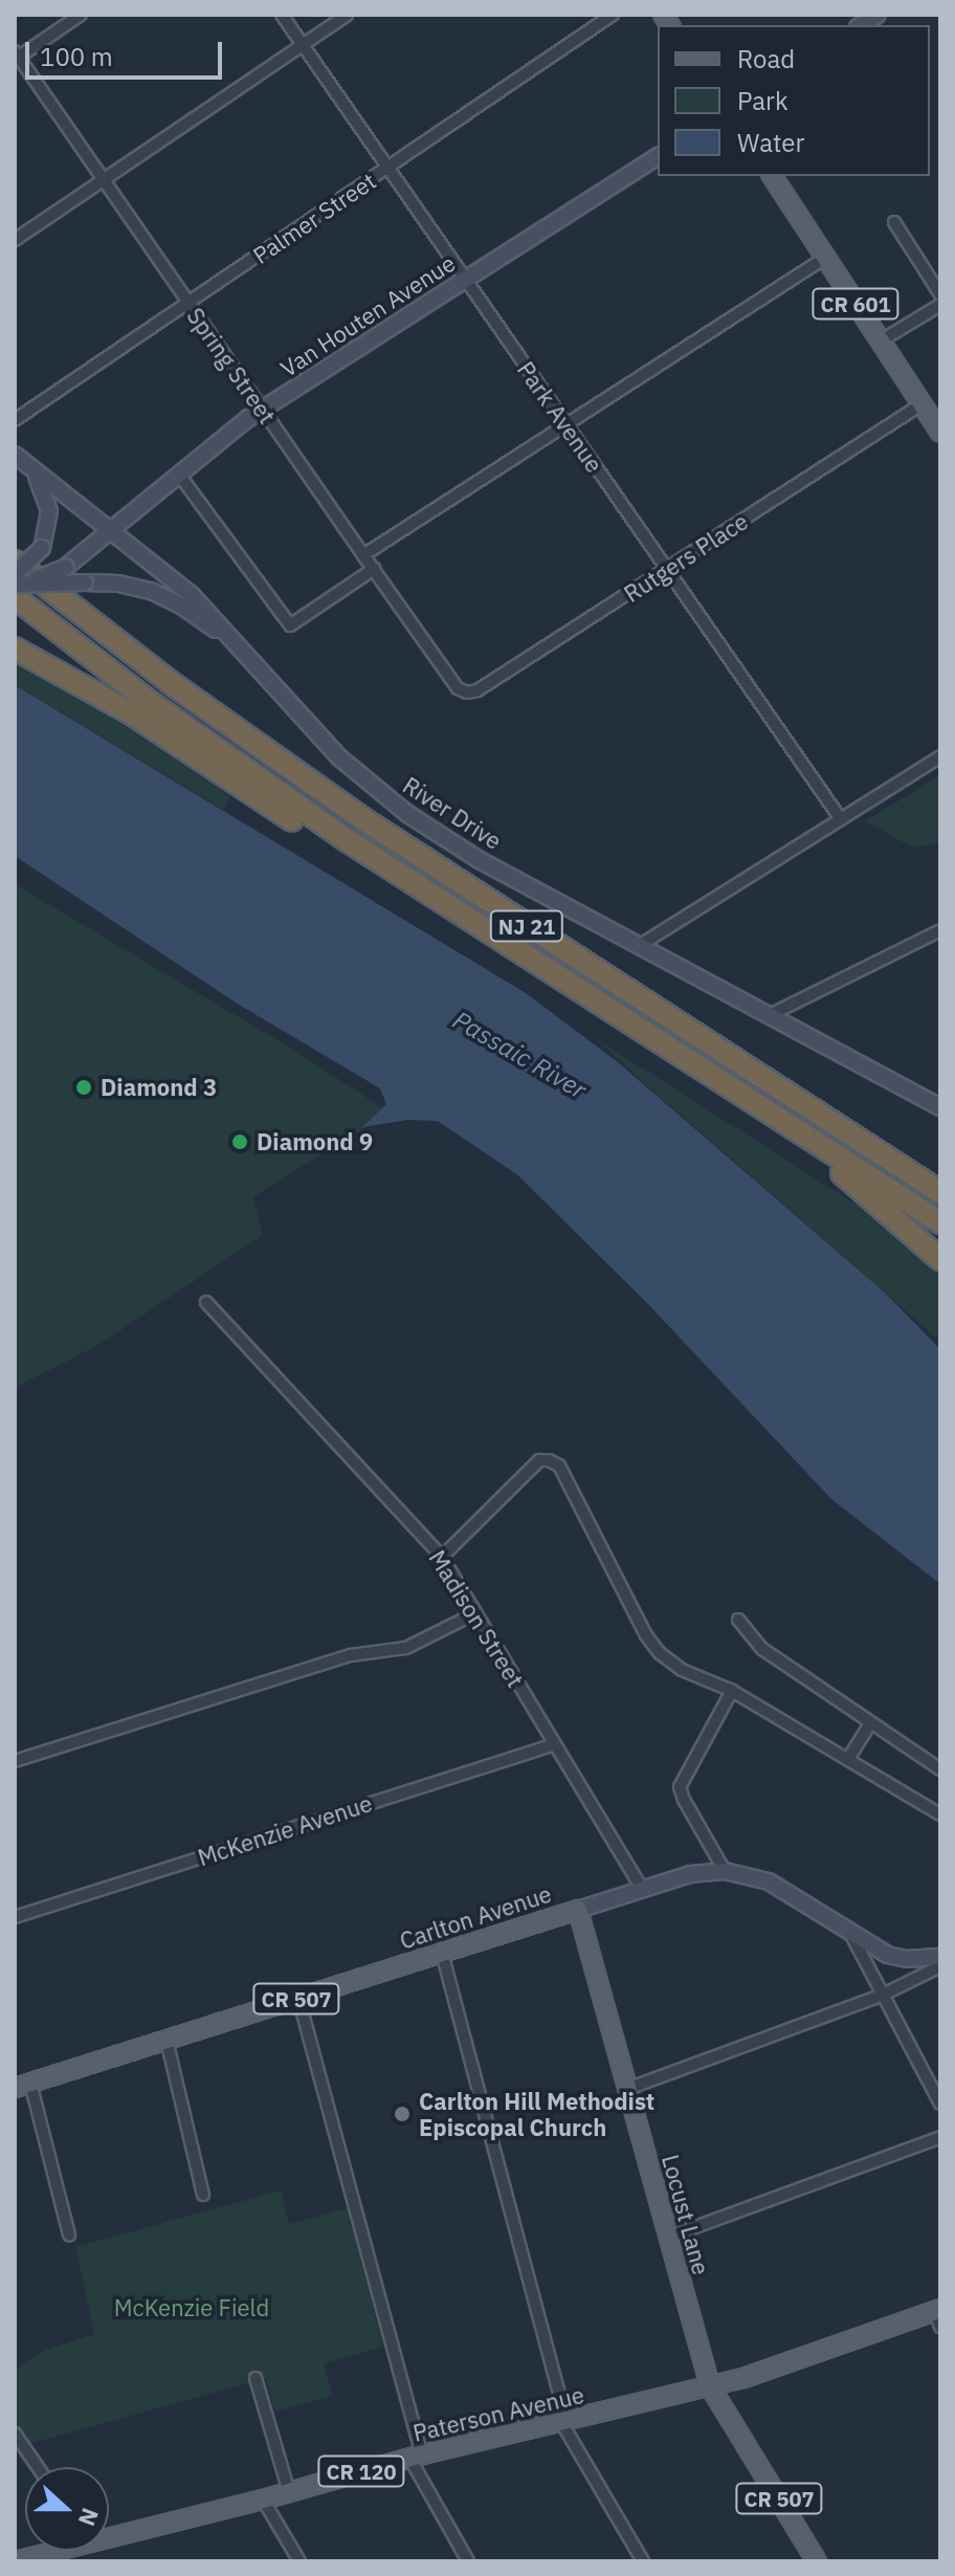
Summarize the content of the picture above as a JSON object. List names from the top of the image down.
{
  "streets": {
    "highway": ["NJ 21"],
    "main road": [
      "CR 601",
      "Carlton Avenue",
      "CR 507",
      "Locust Lane",
      "Paterson Avenue",
      "CR 120"
    ],
    "street": [
      "Palmer Street",
      "Van Houten Avenue",
      "Spring Street",
      "Park Avenue",
      "Rutgers Place",
      "River Drive",
      "Madison Street",
      "McKenzie Avenue"
    ]
  },
  "crossings": [
    ["Palmer Street", "Spring Street"],
    ["Palmer Street", "Park Avenue"],
    ["CR 601", "Rutgers Place"],
    ["Van Houten Avenue", "Spring Street"],
    ["Van Houten Avenue", "Park Avenue"],
    ["Van Houten Avenue", "River Drive"],
    ["Spring Street", "Rutgers Place"],
    ["Park Avenue", "Rutgers Place"],
    ["Madison Street", "McKenzie Avenue"],
    ["Madison Street", "Carlton Avenue"],
    ["Carlton Avenue", "Locust Lane"],
    ["CR 507", "Locust Lane"],
    ["CR 507", "Paterson Avenue"],
    ["Locust Lane", "Paterson Avenue"]
  ],
  "water": ["Passaic River"],
  "parks": ["McKenzie Field"],
  "places": ["Diamond 3", "Diamond 9", "Carlton Hill Methodist Episcopal Church"],
  "legend": ["Road", "Park", "Water"],
  "scale_bar": "100 m",
  "north": "right"
}
